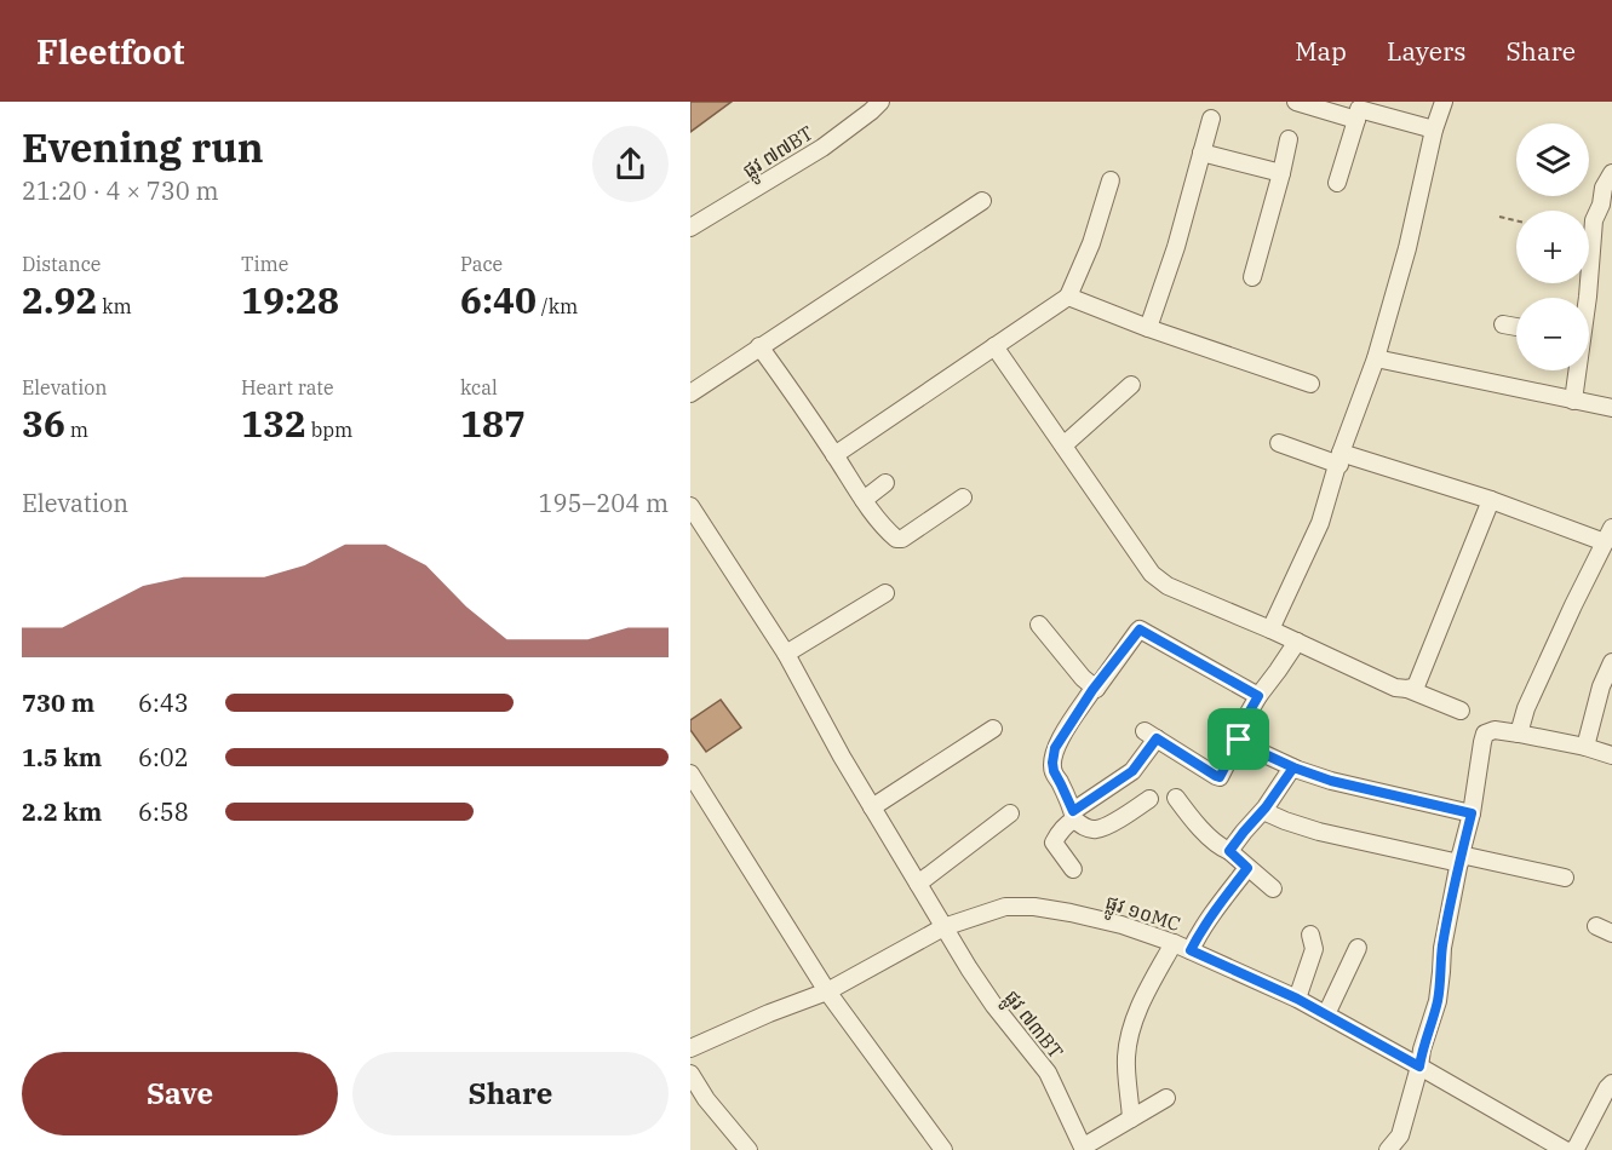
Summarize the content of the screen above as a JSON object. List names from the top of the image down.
{
  "streets": {
    "street": ["ផ្លូវ ៧៧BT", "ផ្លូវ ១០MC", "ផ្លូវ ៧៣BT"]
  },
  "crossings": [
    ["ផ្លូវ ១០MC", "ផ្លូវ ៧៣BT"]
  ],
  "page": {
    "header": "Fleetfoot",
    "nav": ["Map", "Layers", "Share"],
    "heading": ["Evening run", "21:20 · 4 × 730 m"],
    "map_buttons": ["+", "−"],
    "stats": [
      ["Distance", "2.92 km"],
      ["Time", "19:28"],
      ["Pace", "6:40 /km"],
      ["Elevation", "36 m"],
      ["Heart rate", "132 bpm"],
      ["kcal", "187"]
    ],
    "chart": ["Elevation", "195–204 m"],
    "list": [
      {
        "name": "730 m",
        "note": "6:43"
      },
      {
        "name": "1.5 km",
        "note": "6:02"
      },
      {
        "name": "2.2 km",
        "note": "6:58"
      }
    ],
    "buttons": ["Save", "Share"]
  }
}
